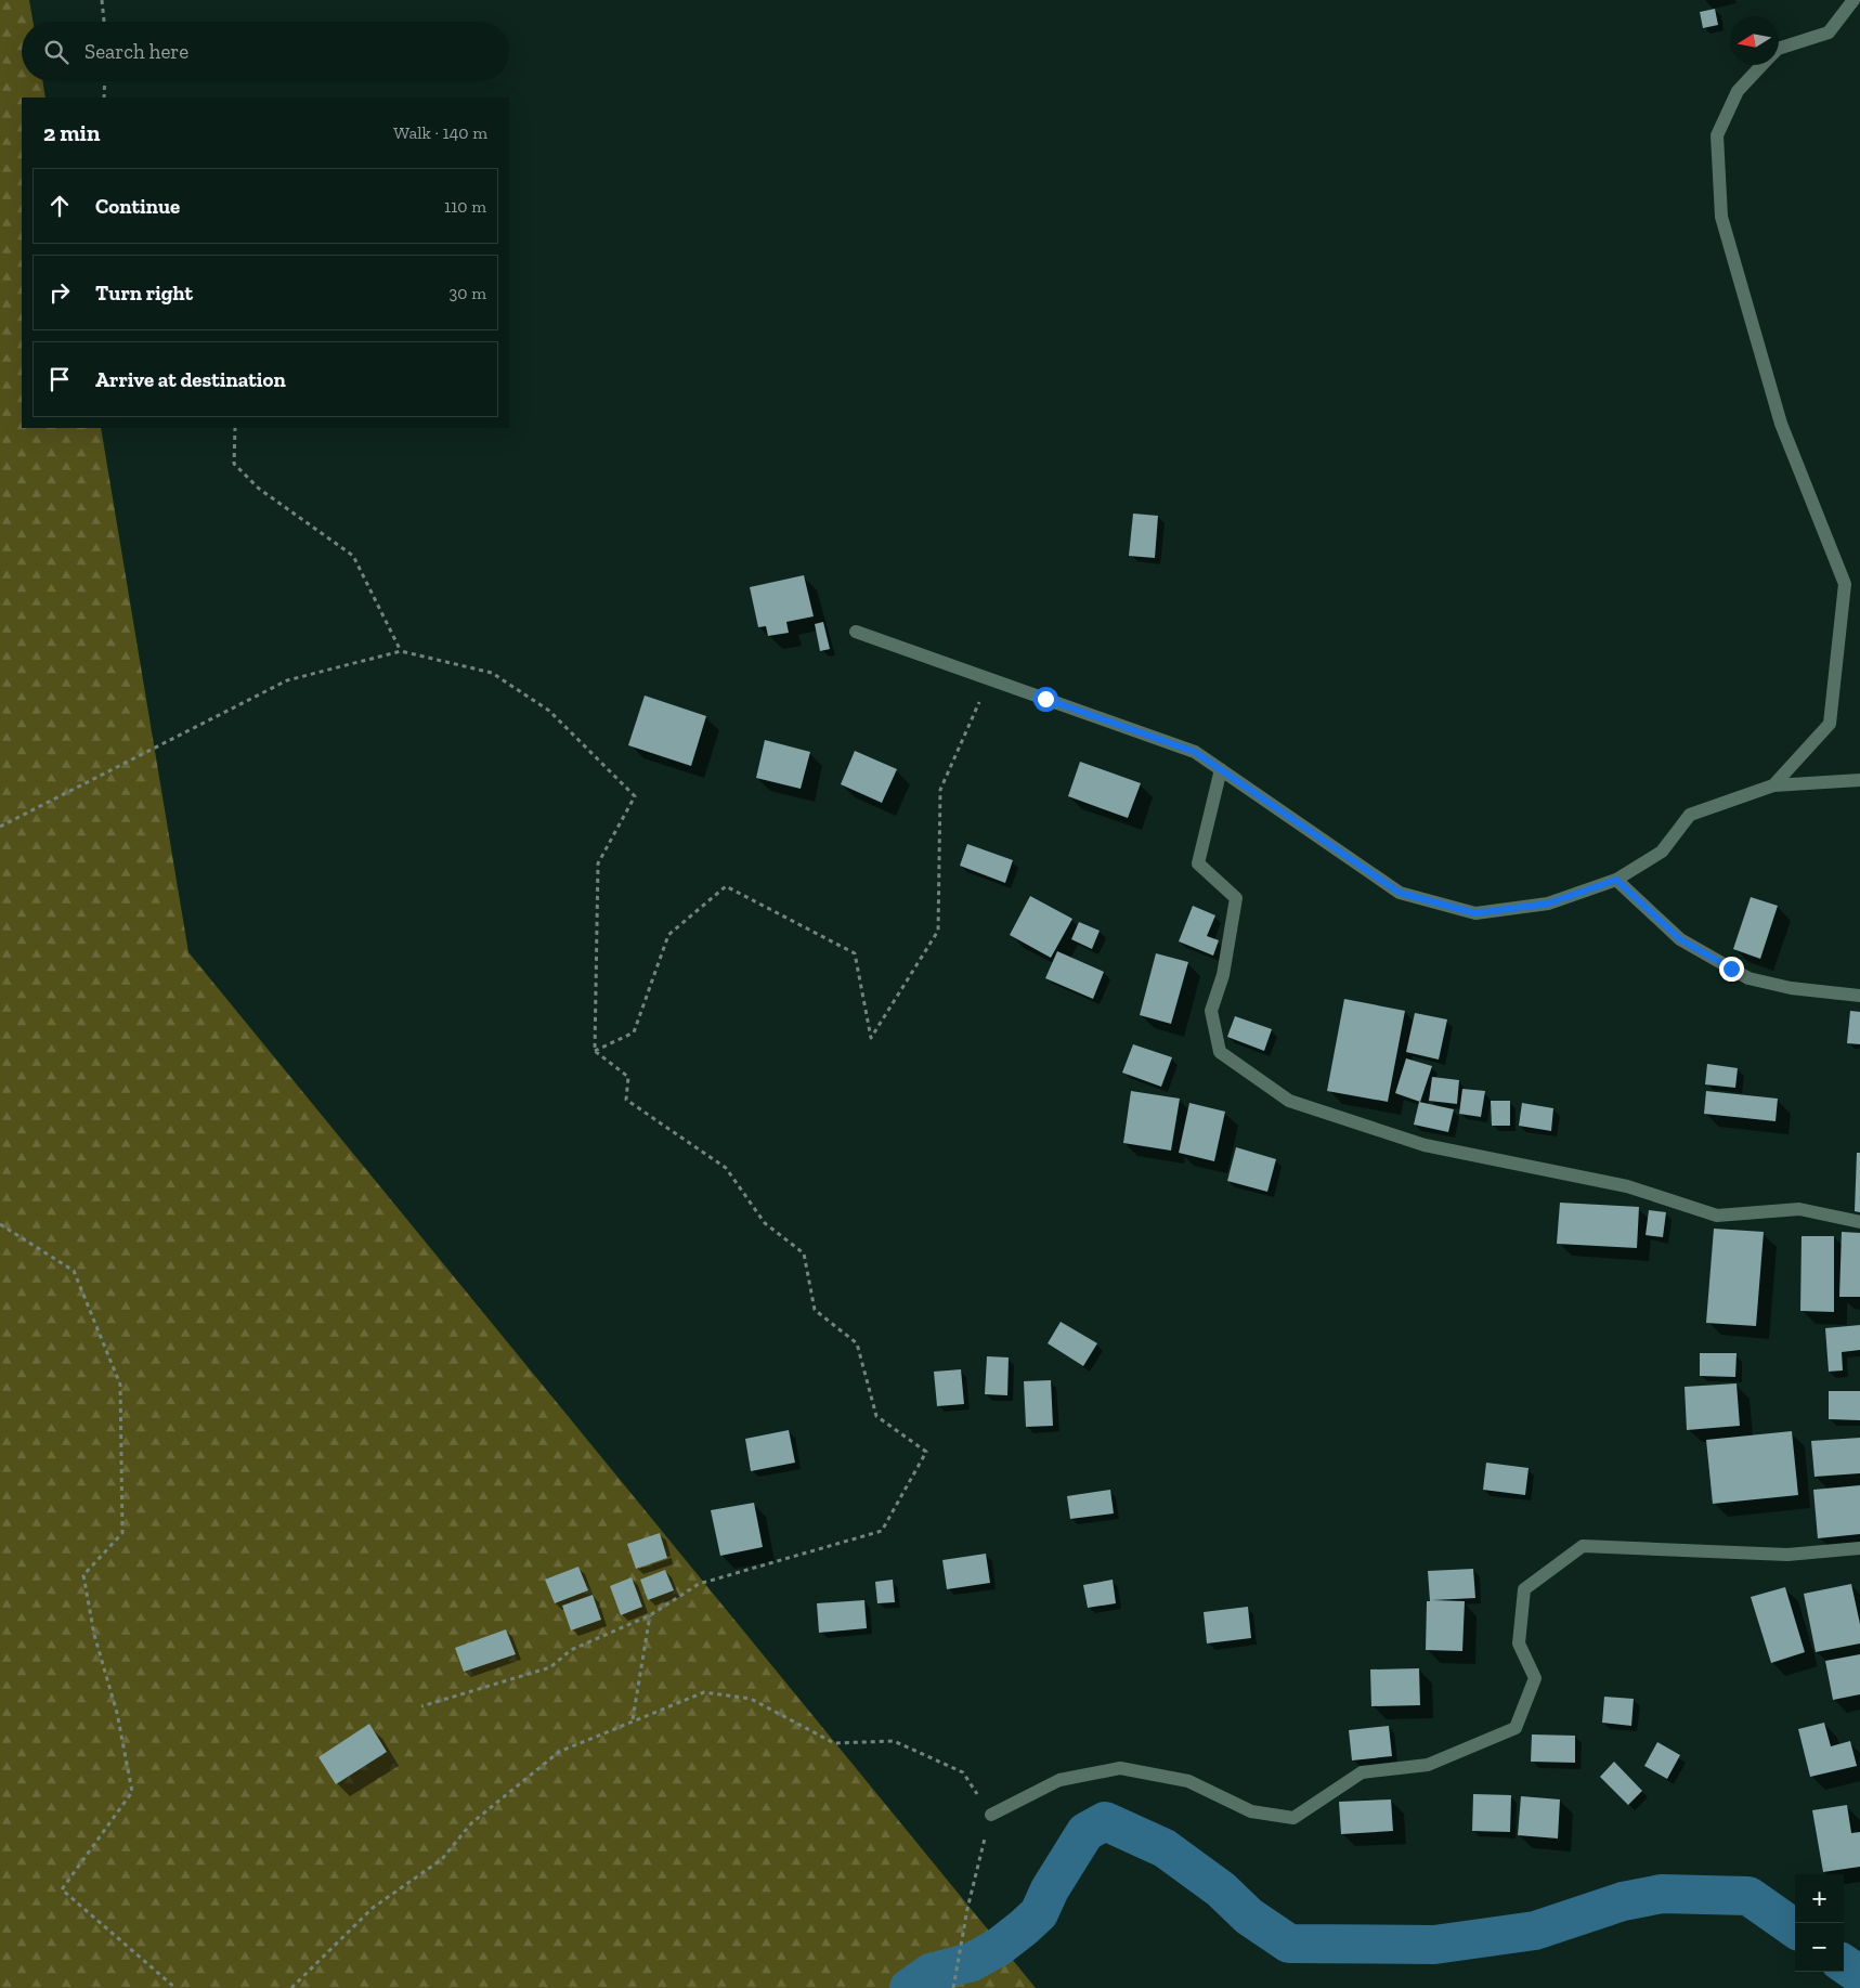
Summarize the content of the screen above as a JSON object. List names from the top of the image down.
{
  "north": "left",
  "page": {
    "search": "Search here",
    "heading": ["2 min", "Walk · 140 m"],
    "list": [
      ["Continue", "110 m"],
      ["Turn right", "30 m"],
      "Arrive at destination"
    ],
    "map_buttons": ["+", "−"]
  }
}
